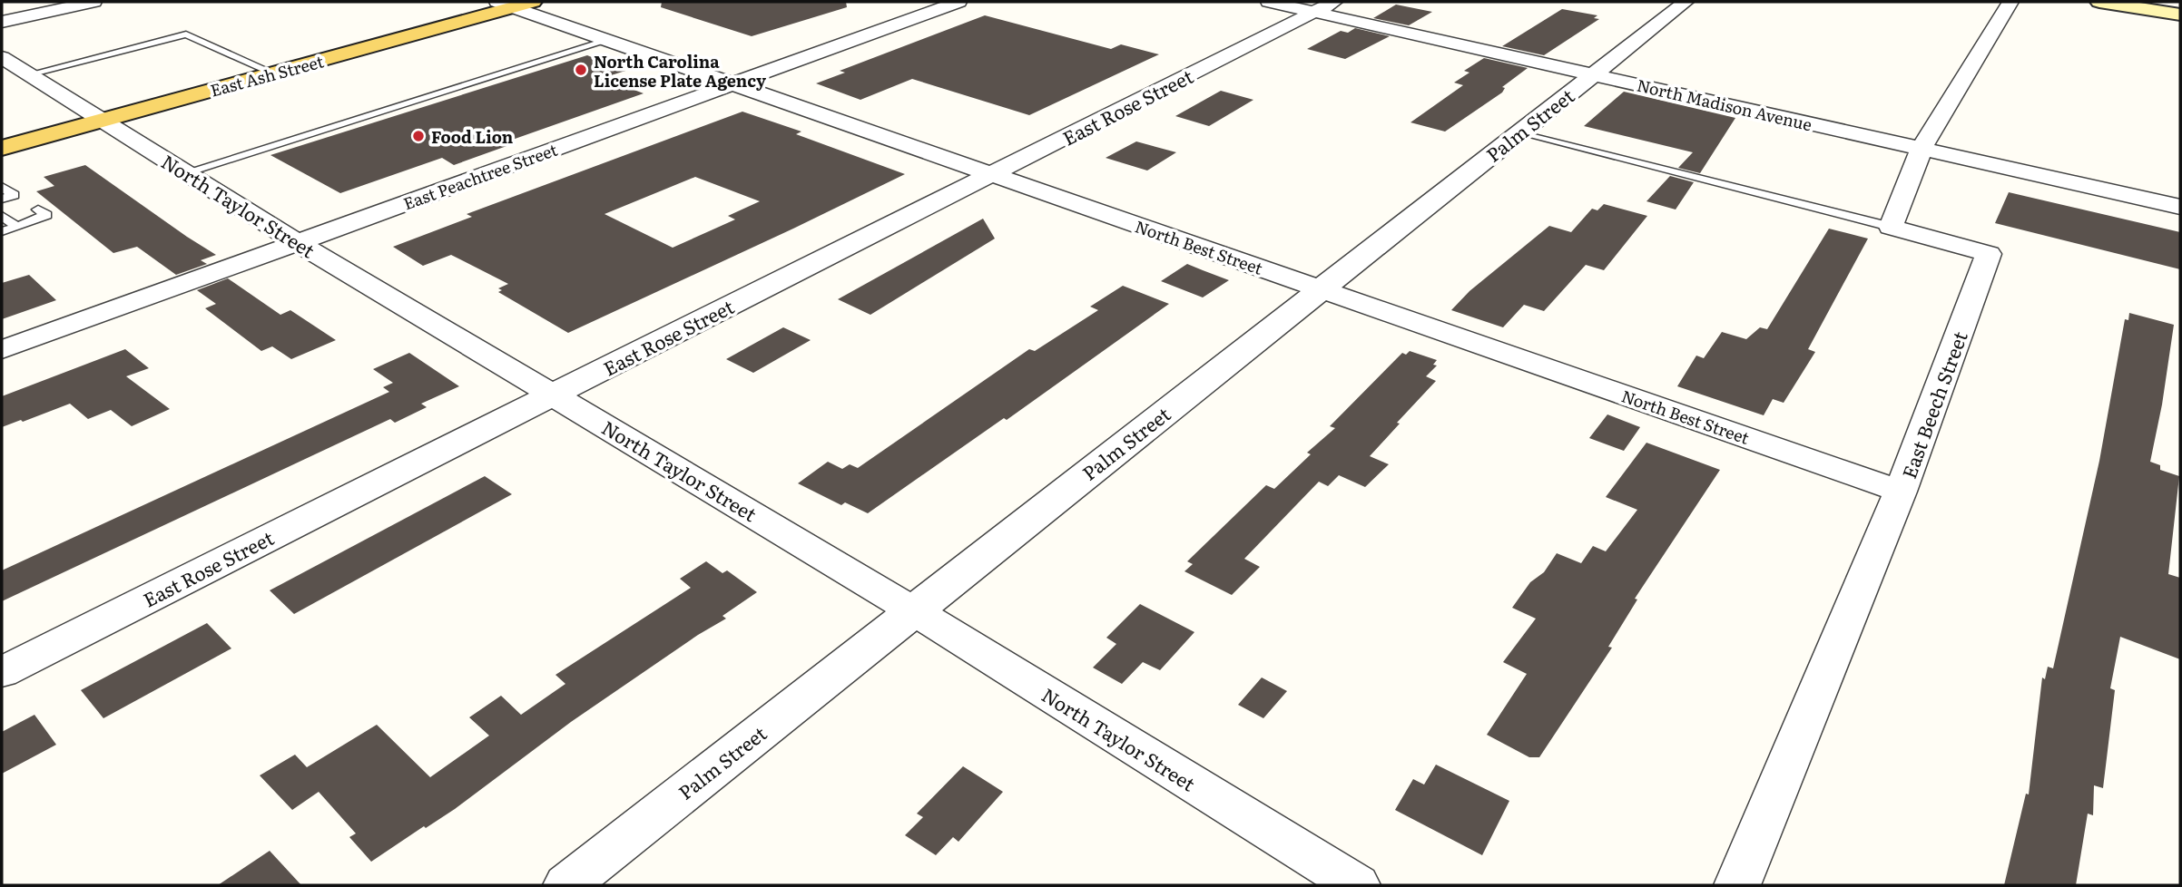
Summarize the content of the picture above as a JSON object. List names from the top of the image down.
{
  "streets": {
    "main road": ["East Ash Street"],
    "street": [
      "North Madison Avenue",
      "East Rose Street",
      "Palm Street",
      "East Peachtree Street",
      "North Taylor Street",
      "North Best Street",
      "East Beech Street"
    ]
  },
  "crossings": [
    ["East Ash Street", "North Taylor Street"],
    ["East Ash Street", "North Best Street"],
    ["North Madison Avenue", "East Rose Street"],
    ["North Madison Avenue", "Palm Street"],
    ["East Rose Street", "North Taylor Street"],
    ["East Rose Street", "North Best Street"],
    ["Palm Street", "North Taylor Street"],
    ["Palm Street", "North Best Street"],
    ["East Peachtree Street", "North Taylor Street"],
    ["East Peachtree Street", "North Best Street"],
    ["North Best Street", "East Beech Street"]
  ],
  "places": ["North Carolina License Plate Agency", "Food Lion"]
}
